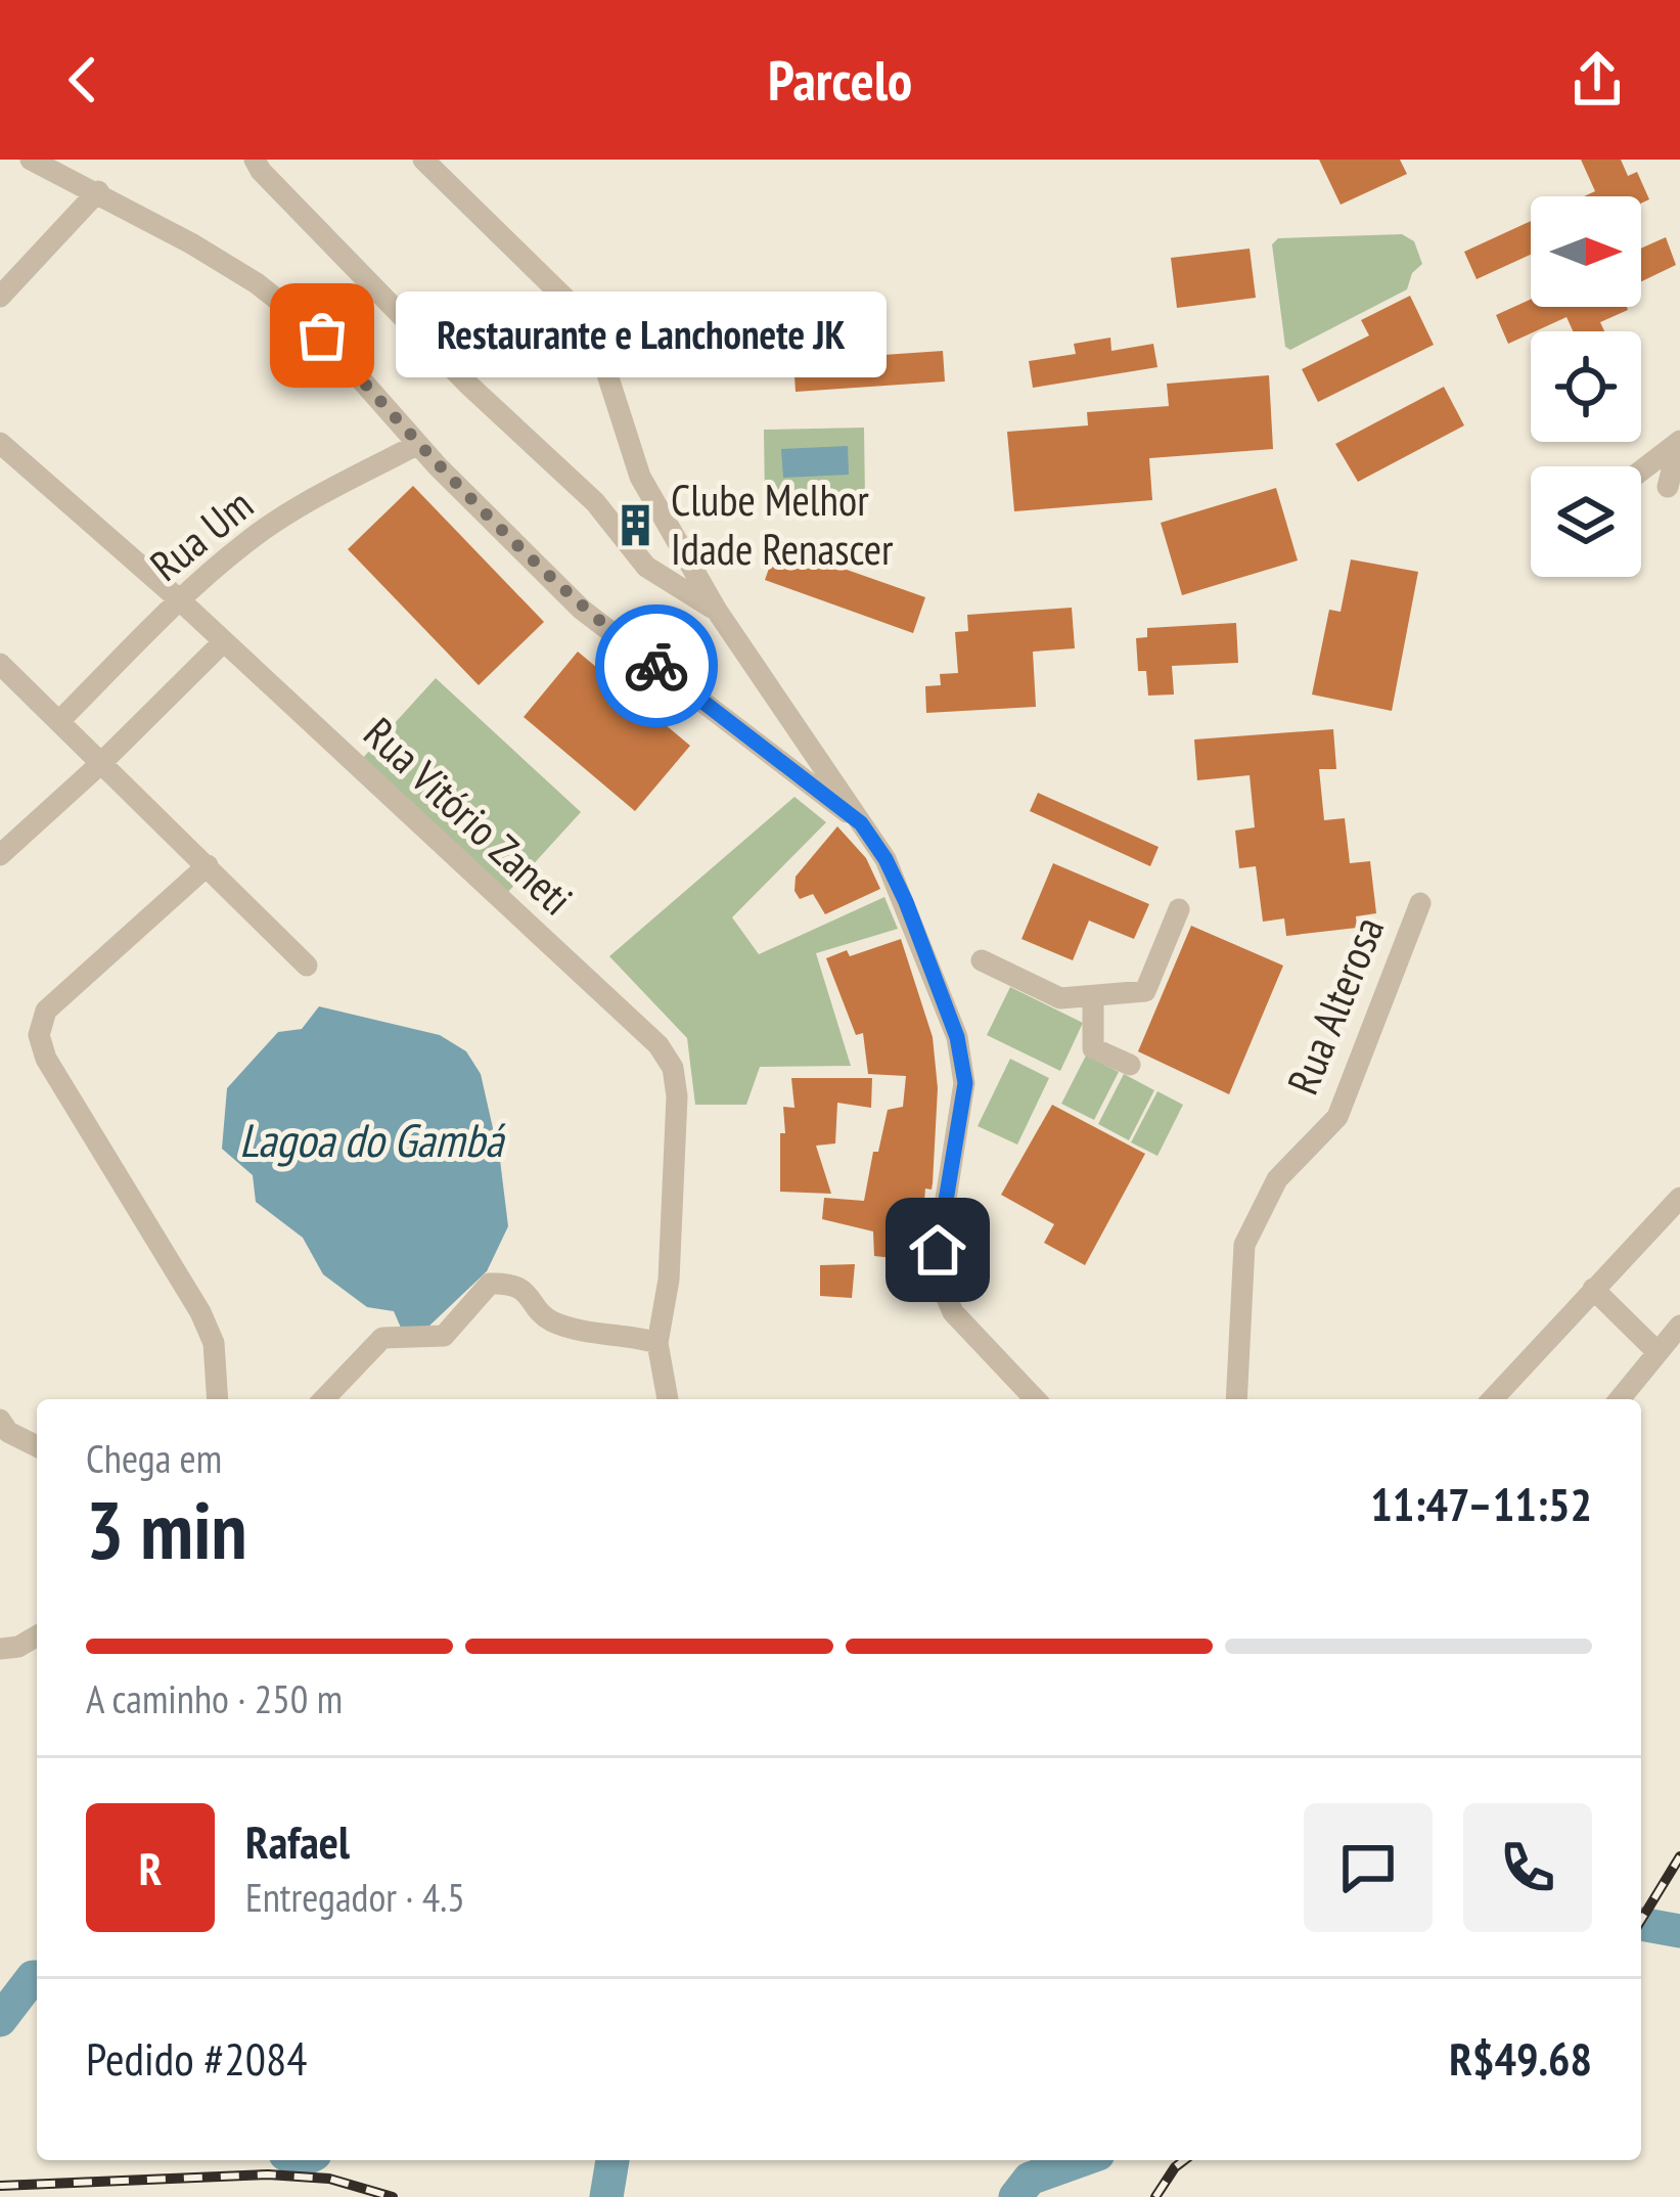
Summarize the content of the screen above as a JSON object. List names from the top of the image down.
{
  "streets": {
    "street": ["Rua Um", "Rua Vitório Zaneti", "Rua Alterosa"]
  },
  "crossings": [
    ["Rua Um", "Rua Vitório Zaneti"]
  ],
  "water": ["Lagoa do Gambá"],
  "places": {
    "other": ["Restaurante e Lanchonete JK"],
    "building": ["Clube Melhor Idade Renascer"]
  },
  "north": "right",
  "page": {
    "header": "Parcelo",
    "bubble": "Restaurante e Lanchonete JK",
    "heading": ["3 min", "Chega em", "11:47–11:52"],
    "panel": [
      "Rafael",
      "Entregador · 4.5",
      "Pedido #2084",
      "R$49.68"
    ],
    "bar": "A caminho · 250 m",
    "round": "R"
  }
}
